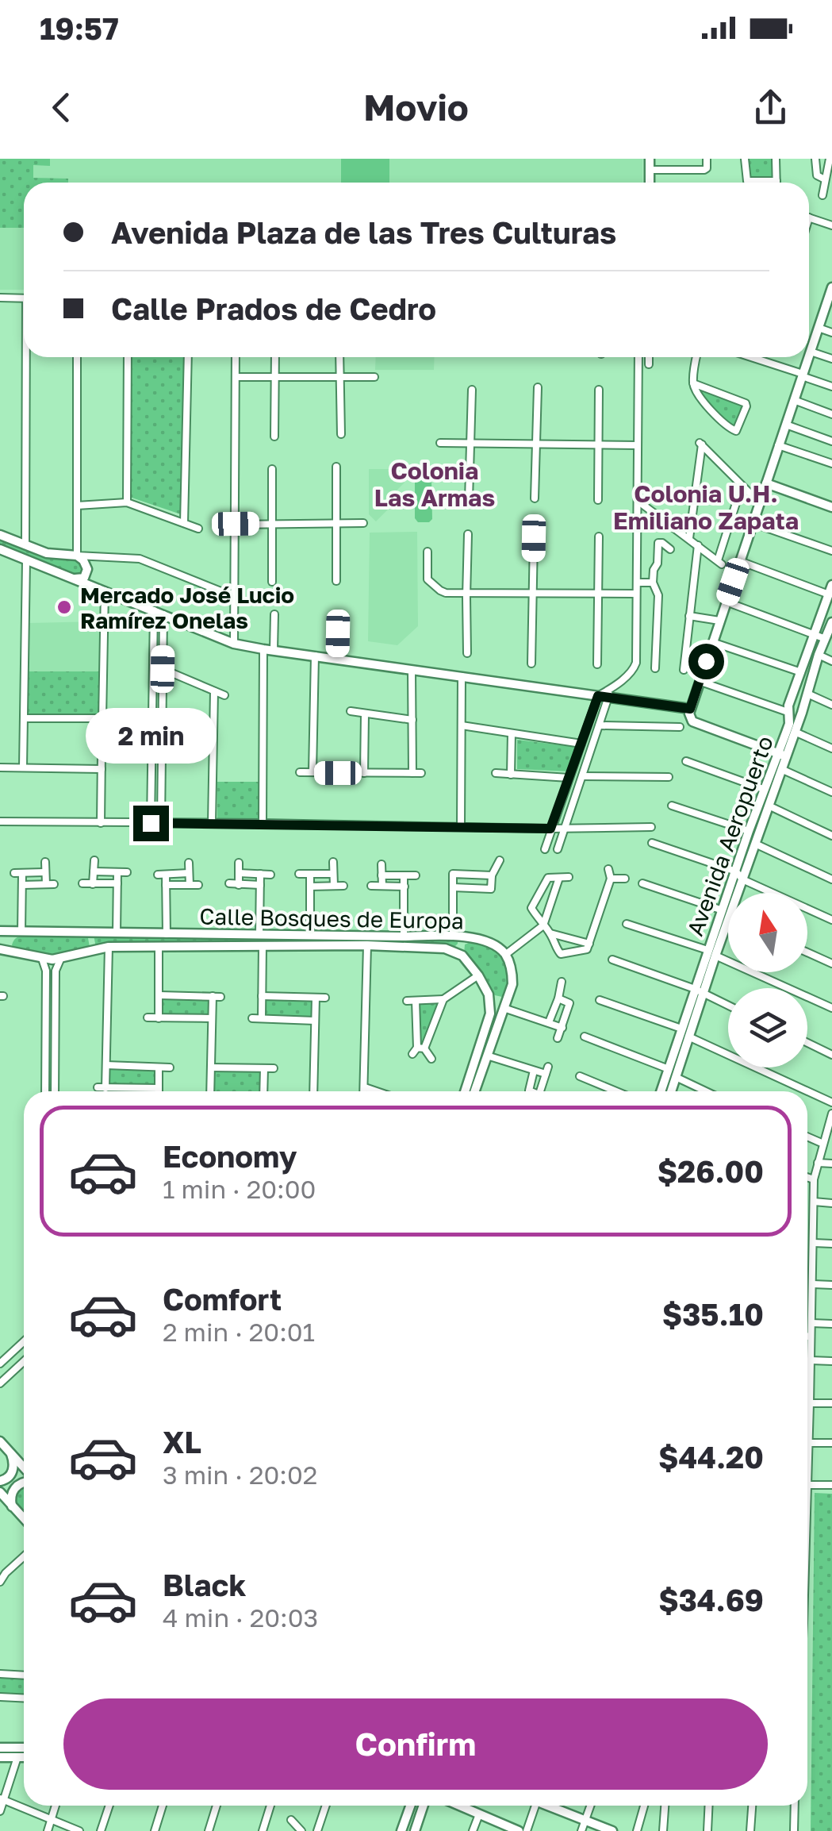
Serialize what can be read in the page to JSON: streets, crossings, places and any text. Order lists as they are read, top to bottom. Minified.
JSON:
{"streets":{"street":["Avenida Aeropuerto","Calle Bosques de Europa"]},"districts":["Colonia Las Armas","Colonia U.H. Emiliano Zapata"],"places":["Mercado José Lucio Ramírez Onelas"],"north":"top","page":{"status":"19:57","header":"Movio","banner":["Avenida Plaza de las Tres Culturas","Calle Prados de Cedro"],"bubble":"2 min","list":[{"name":"Economy","note":"1 min · 20:00","value":"$26.00"},{"name":"Comfort","note":"2 min · 20:01","value":"$35.10"},{"name":"XL","note":"3 min · 20:02","value":"$44.20"},{"name":"Black","note":"4 min · 20:03","value":"$34.69"}],"buttons":"Confirm"}}
